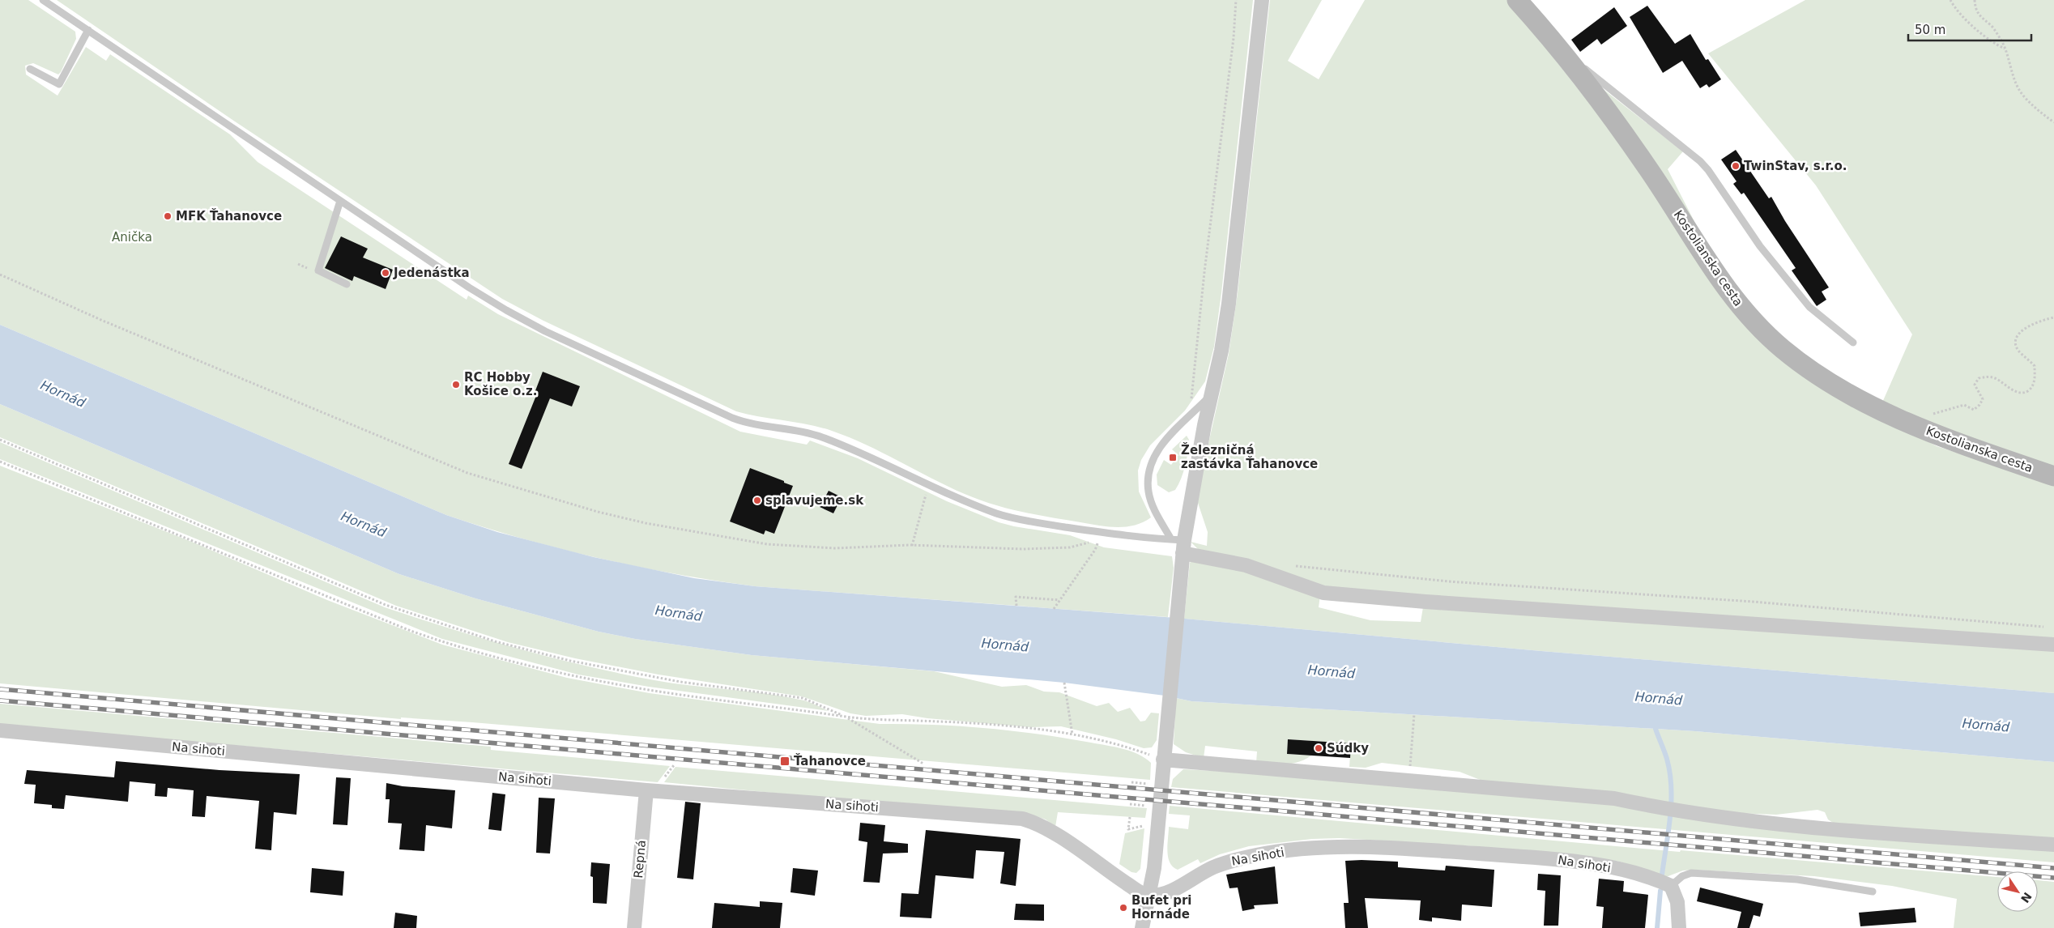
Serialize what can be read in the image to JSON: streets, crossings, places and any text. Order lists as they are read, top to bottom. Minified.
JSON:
{"streets":{"street":["Kostolianska cesta","Na sihoti","Repná"]},"crossings":[["Na sihoti","Repná"]],"water":["Hornád"],"parks":["Anička"],"places":{"other":["TwinStav, s.r.o.","MFK Ťahanovce","Jedenástka","RC Hobby Košice o.z.","splavujeme.sk","Súdky","Bufet pri Hornáde"],"transit":["Železničná zastávka Ťahanovce","Ťahanovce"]},"scale_bar":"50 m","north":"bottom right"}
